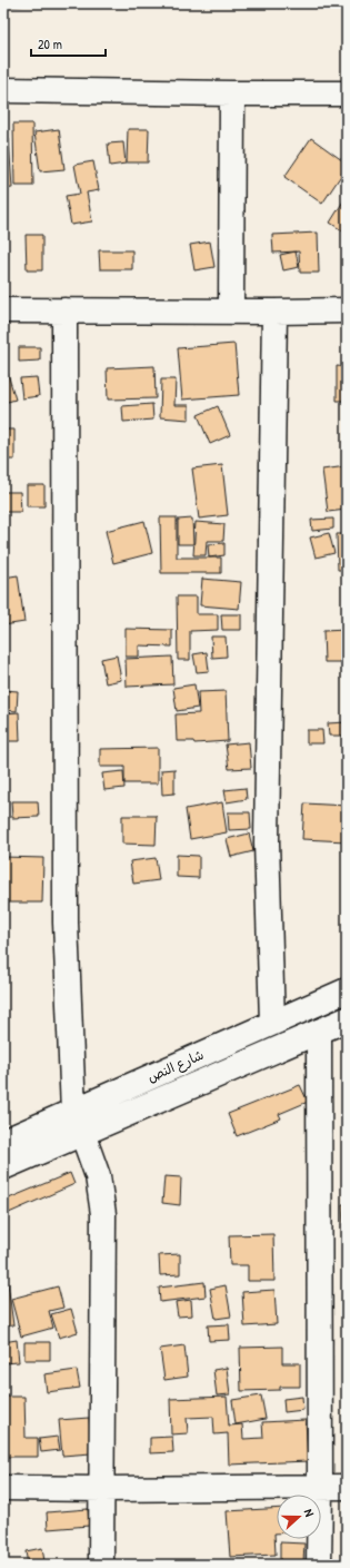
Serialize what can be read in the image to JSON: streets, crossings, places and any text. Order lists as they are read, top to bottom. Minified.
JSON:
{"streets":{"street":["شارع النص"]},"scale_bar":"20 m","north":"right"}
